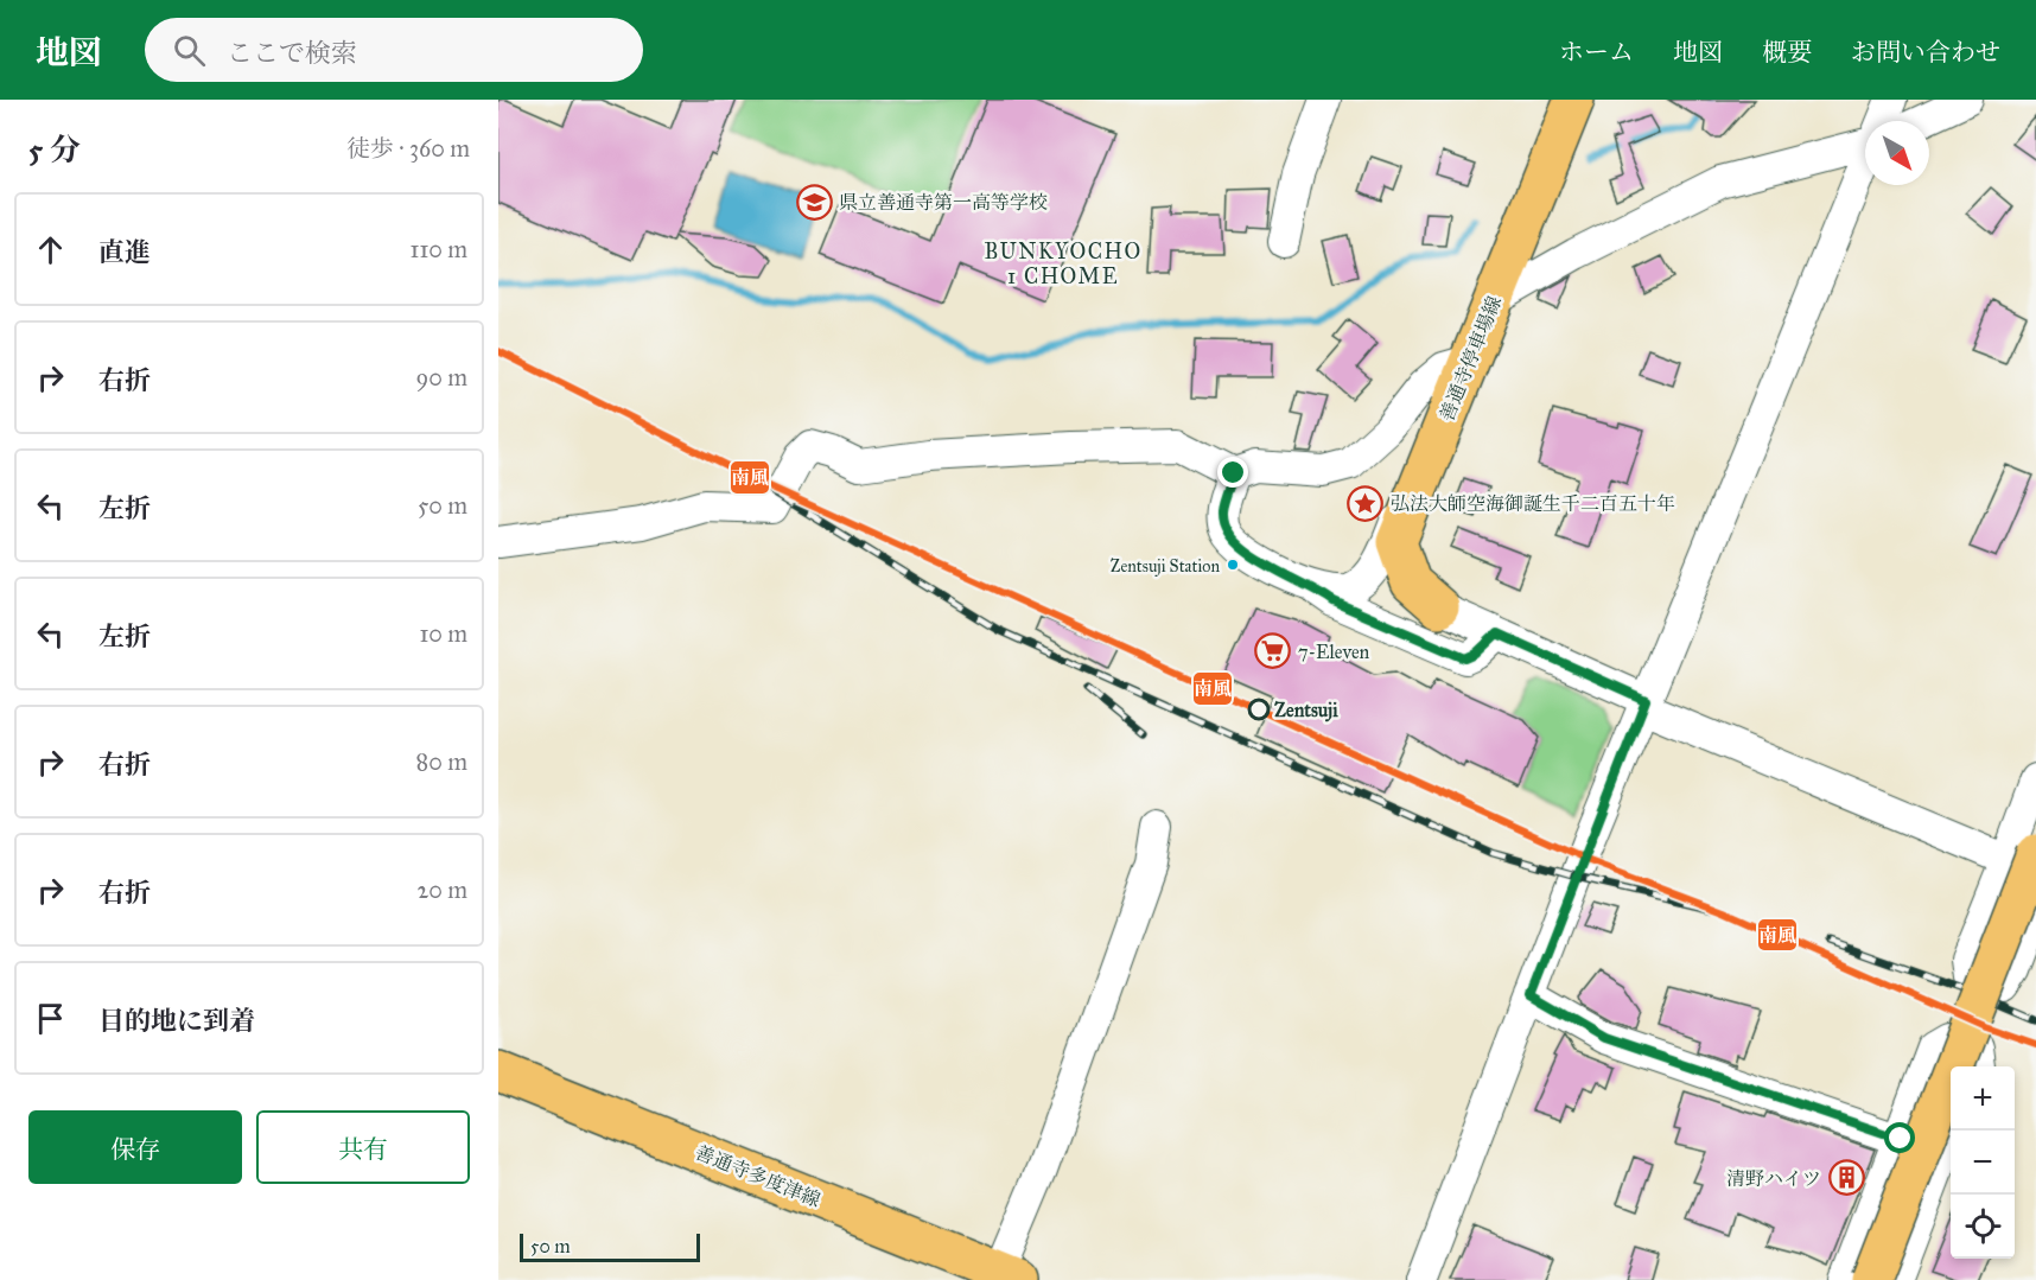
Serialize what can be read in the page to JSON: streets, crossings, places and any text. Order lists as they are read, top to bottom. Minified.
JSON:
{"streets":{"main road":["善通寺停車場線","善通寺多度津線"]},"districts":["BUNKYOCHO 1 CHOME"],"places":{"school or university":["県立善通寺第一高等学校"],"place":["弘法大師空海御誕生千二百五十年"],"other":["Zentsuji Station","Zentsuji"],"supermarket":["7-Eleven"],"building":["清野ハイツ"]},"lines":["transit line 南風"],"scale_bar":"50 m","north":"bottom right","page":{"header":"地図","search":"ここで検索","nav":["ホーム","地図","概要","お問い合わせ"],"heading":["5 分","徒歩 · 360 m"],"list":[["直進","110 m"],["右折","90 m"],["左折","50 m"],["左折","10 m"],["右折","80 m"],["右折","20 m"],"目的地に到着"],"map_buttons":["+","−"],"buttons":["保存","共有"],"scale":"50 m"}}
